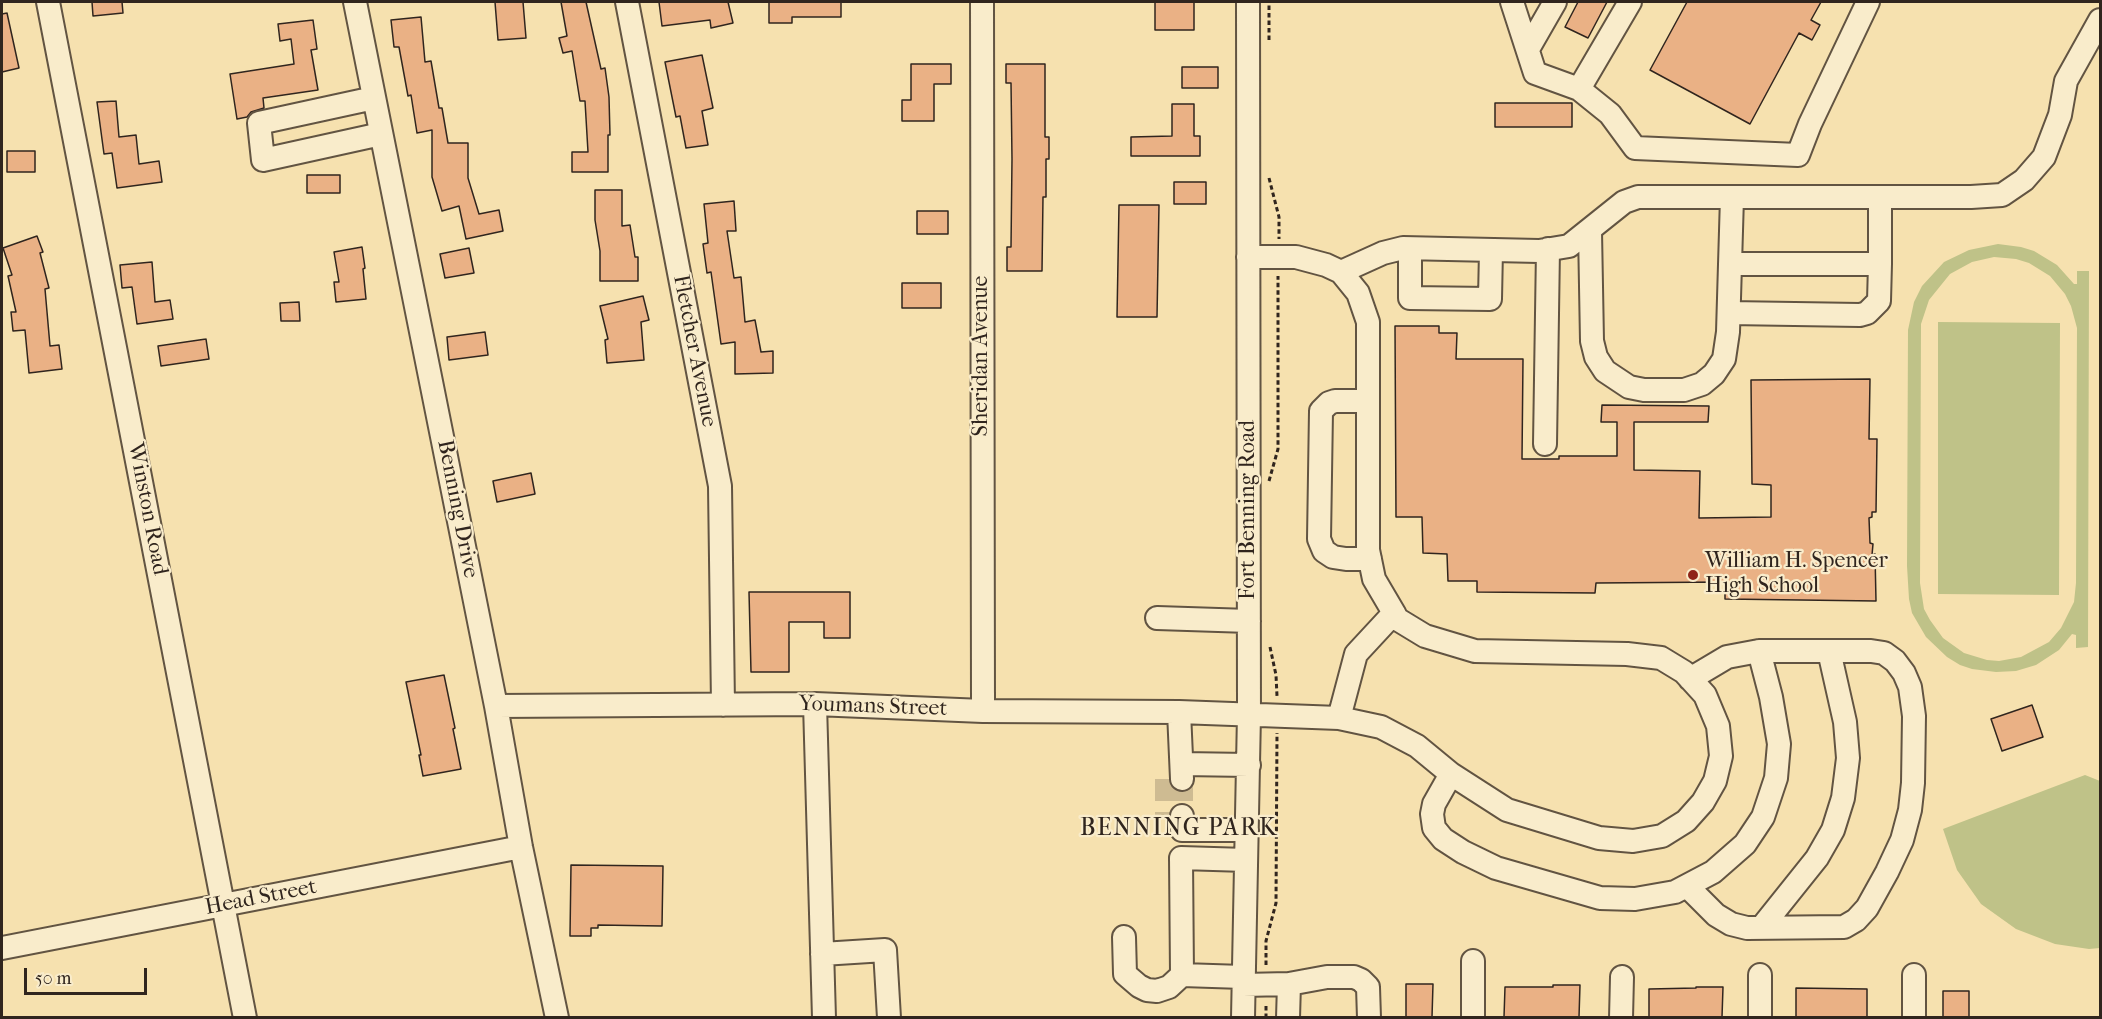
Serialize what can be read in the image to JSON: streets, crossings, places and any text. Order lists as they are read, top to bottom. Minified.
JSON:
{"streets":{"street":["Fletcher Avenue","Sheridan Avenue","Winston Road","Benning Drive","Fort Benning Road","Youmans Street","Head Street"]},"crossings":[["Fletcher Avenue","Youmans Street"],["Sheridan Avenue","Youmans Street"],["Winston Road","Head Street"],["Benning Drive","Youmans Street"],["Benning Drive","Head Street"],["Fort Benning Road","Youmans Street"]],"districts":["BENNING PARK"],"places":["William H. Spencer High School"],"scale_bar":"50 m"}
